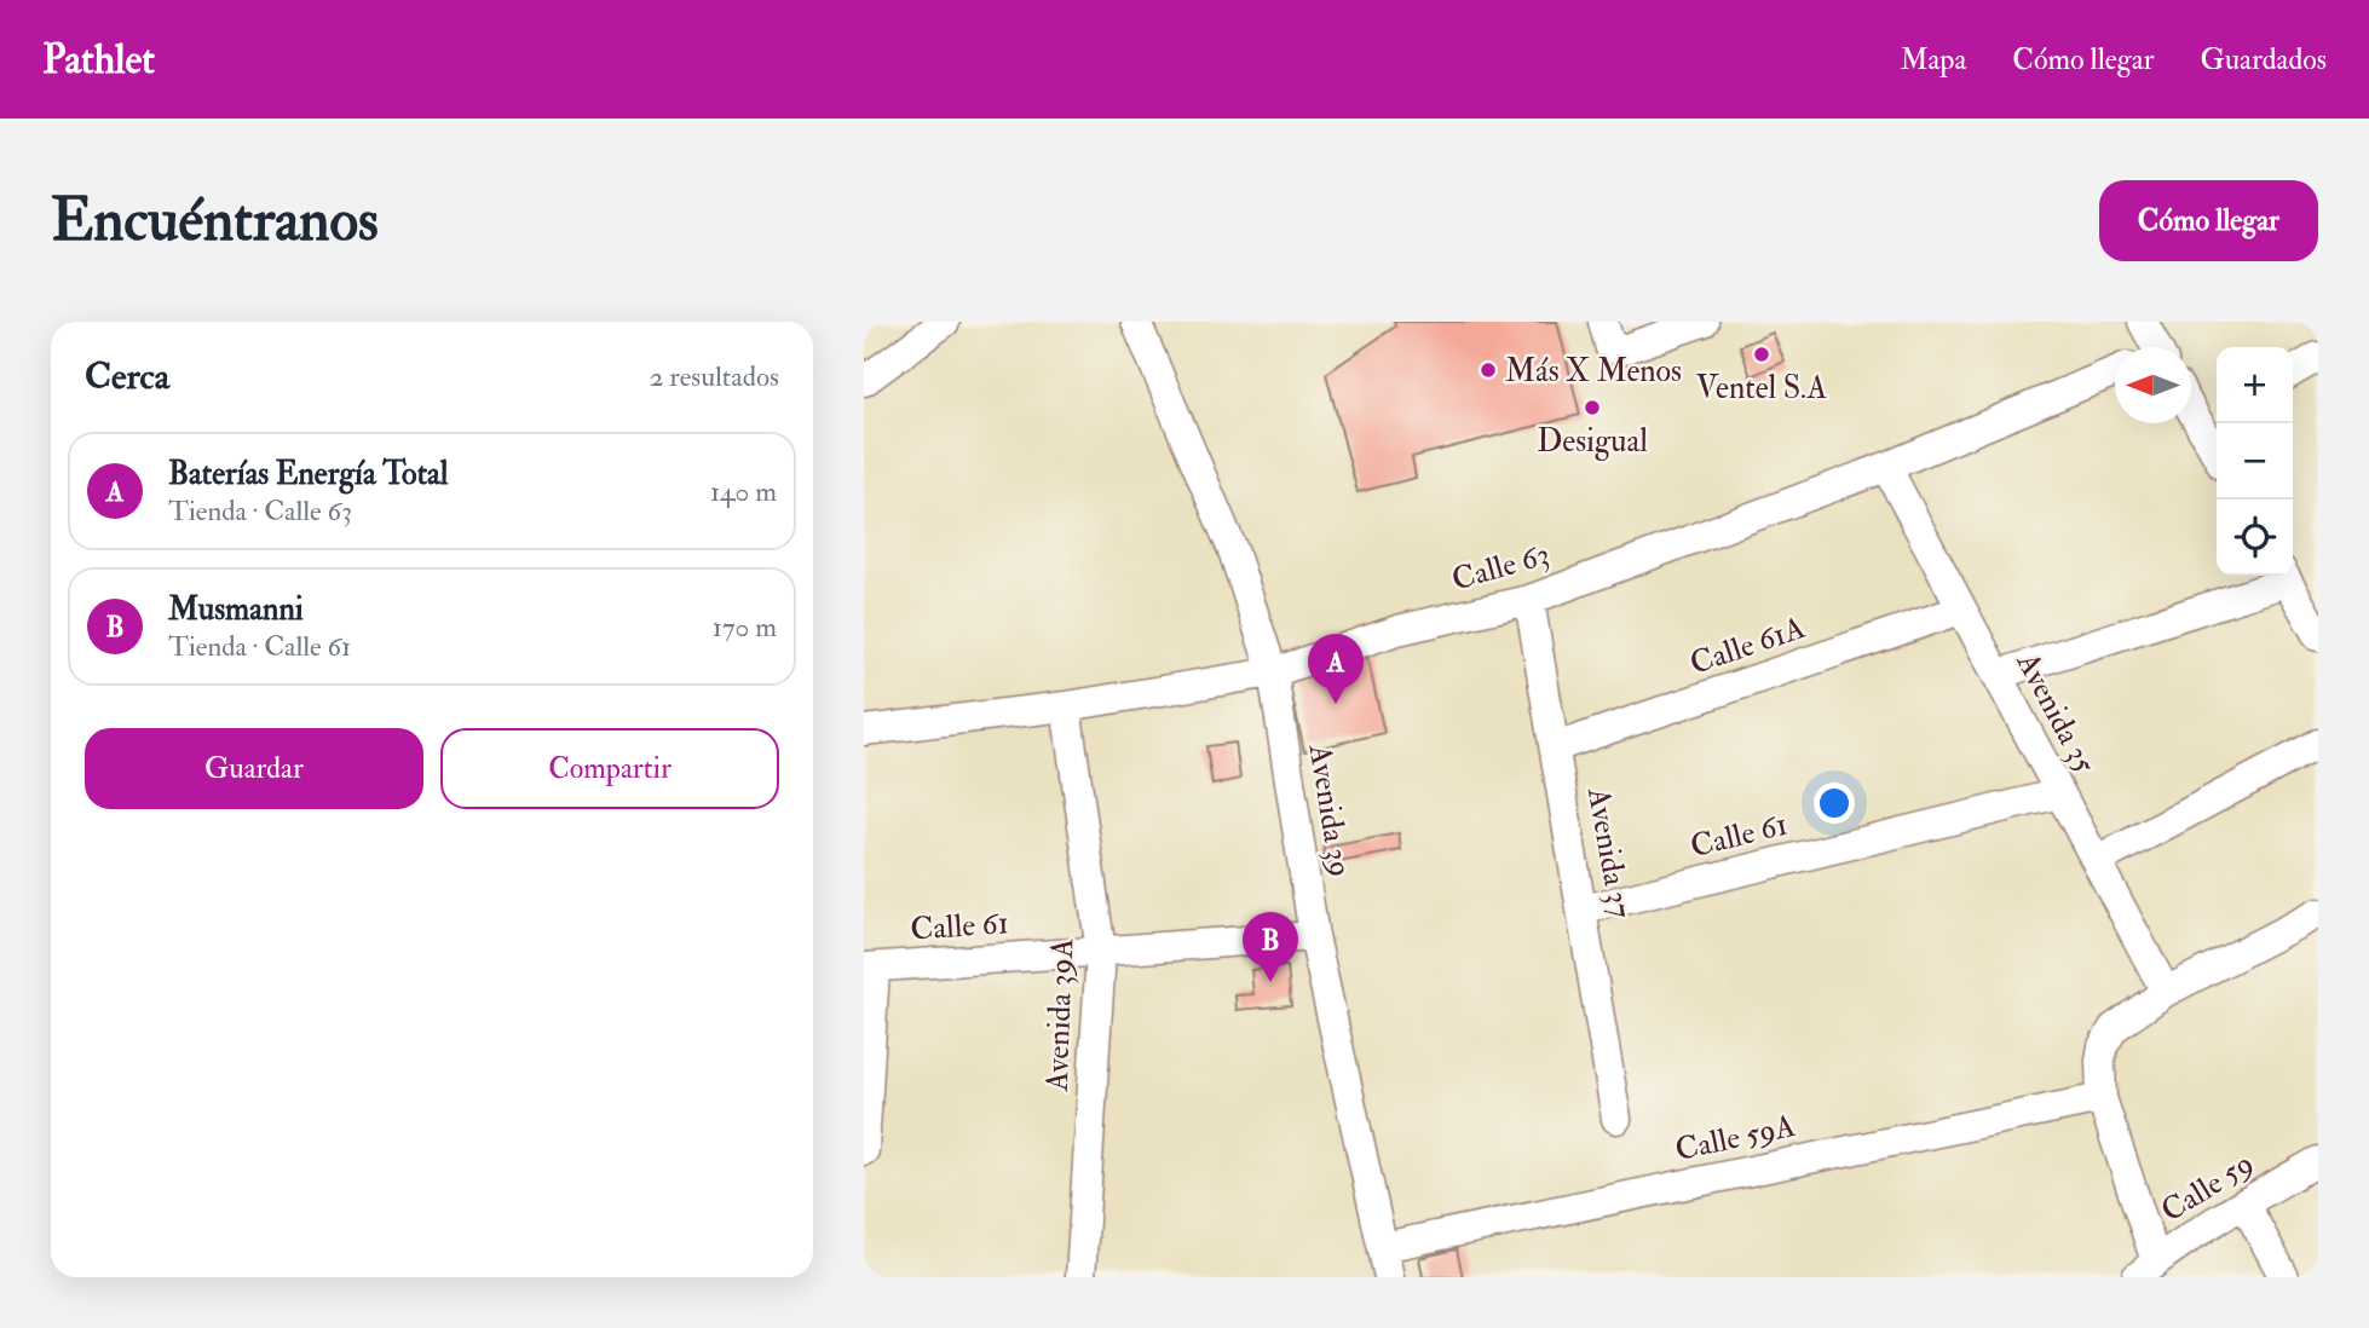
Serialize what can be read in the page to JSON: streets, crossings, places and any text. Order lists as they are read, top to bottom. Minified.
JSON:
{"streets":{"street":["Calle 63","Calle 61A","Avenida 35","Avenida 39","Calle 61","Avenida 37","Avenida 39A","Calle 59A","Calle 59"]},"crossings":[["Calle 63","Avenida 35"],["Calle 63","Avenida 39"],["Calle 63","Avenida 37"],["Calle 63","Avenida 39A"],["Calle 61A","Avenida 35"],["Calle 61A","Avenida 37"],["Avenida 35","Calle 61"],["Avenida 39","Calle 61"],["Avenida 39","Calle 59A"],["Calle 61","Avenida 37"],["Calle 61","Avenida 39A"]],"places":["Ventel S.A","Más X Menos","Desigual"],"north":"left","page":{"header":"Pathlet","nav":["Mapa","Cómo llegar","Guardados"],"buttons":["Cómo llegar",["Guardar","Compartir"]],"title":"Encuéntranos","heading":["Cerca","2 resultados"],"map_buttons":["+","−"],"list":[{"mark":"A","name":"Baterías Energía Total","note":"Tienda · Calle 63","value":"140 m"},{"mark":"B","name":"Musmanni","note":"Tienda · Calle 61","value":"170 m"}],"pins":["A","B"]}}
